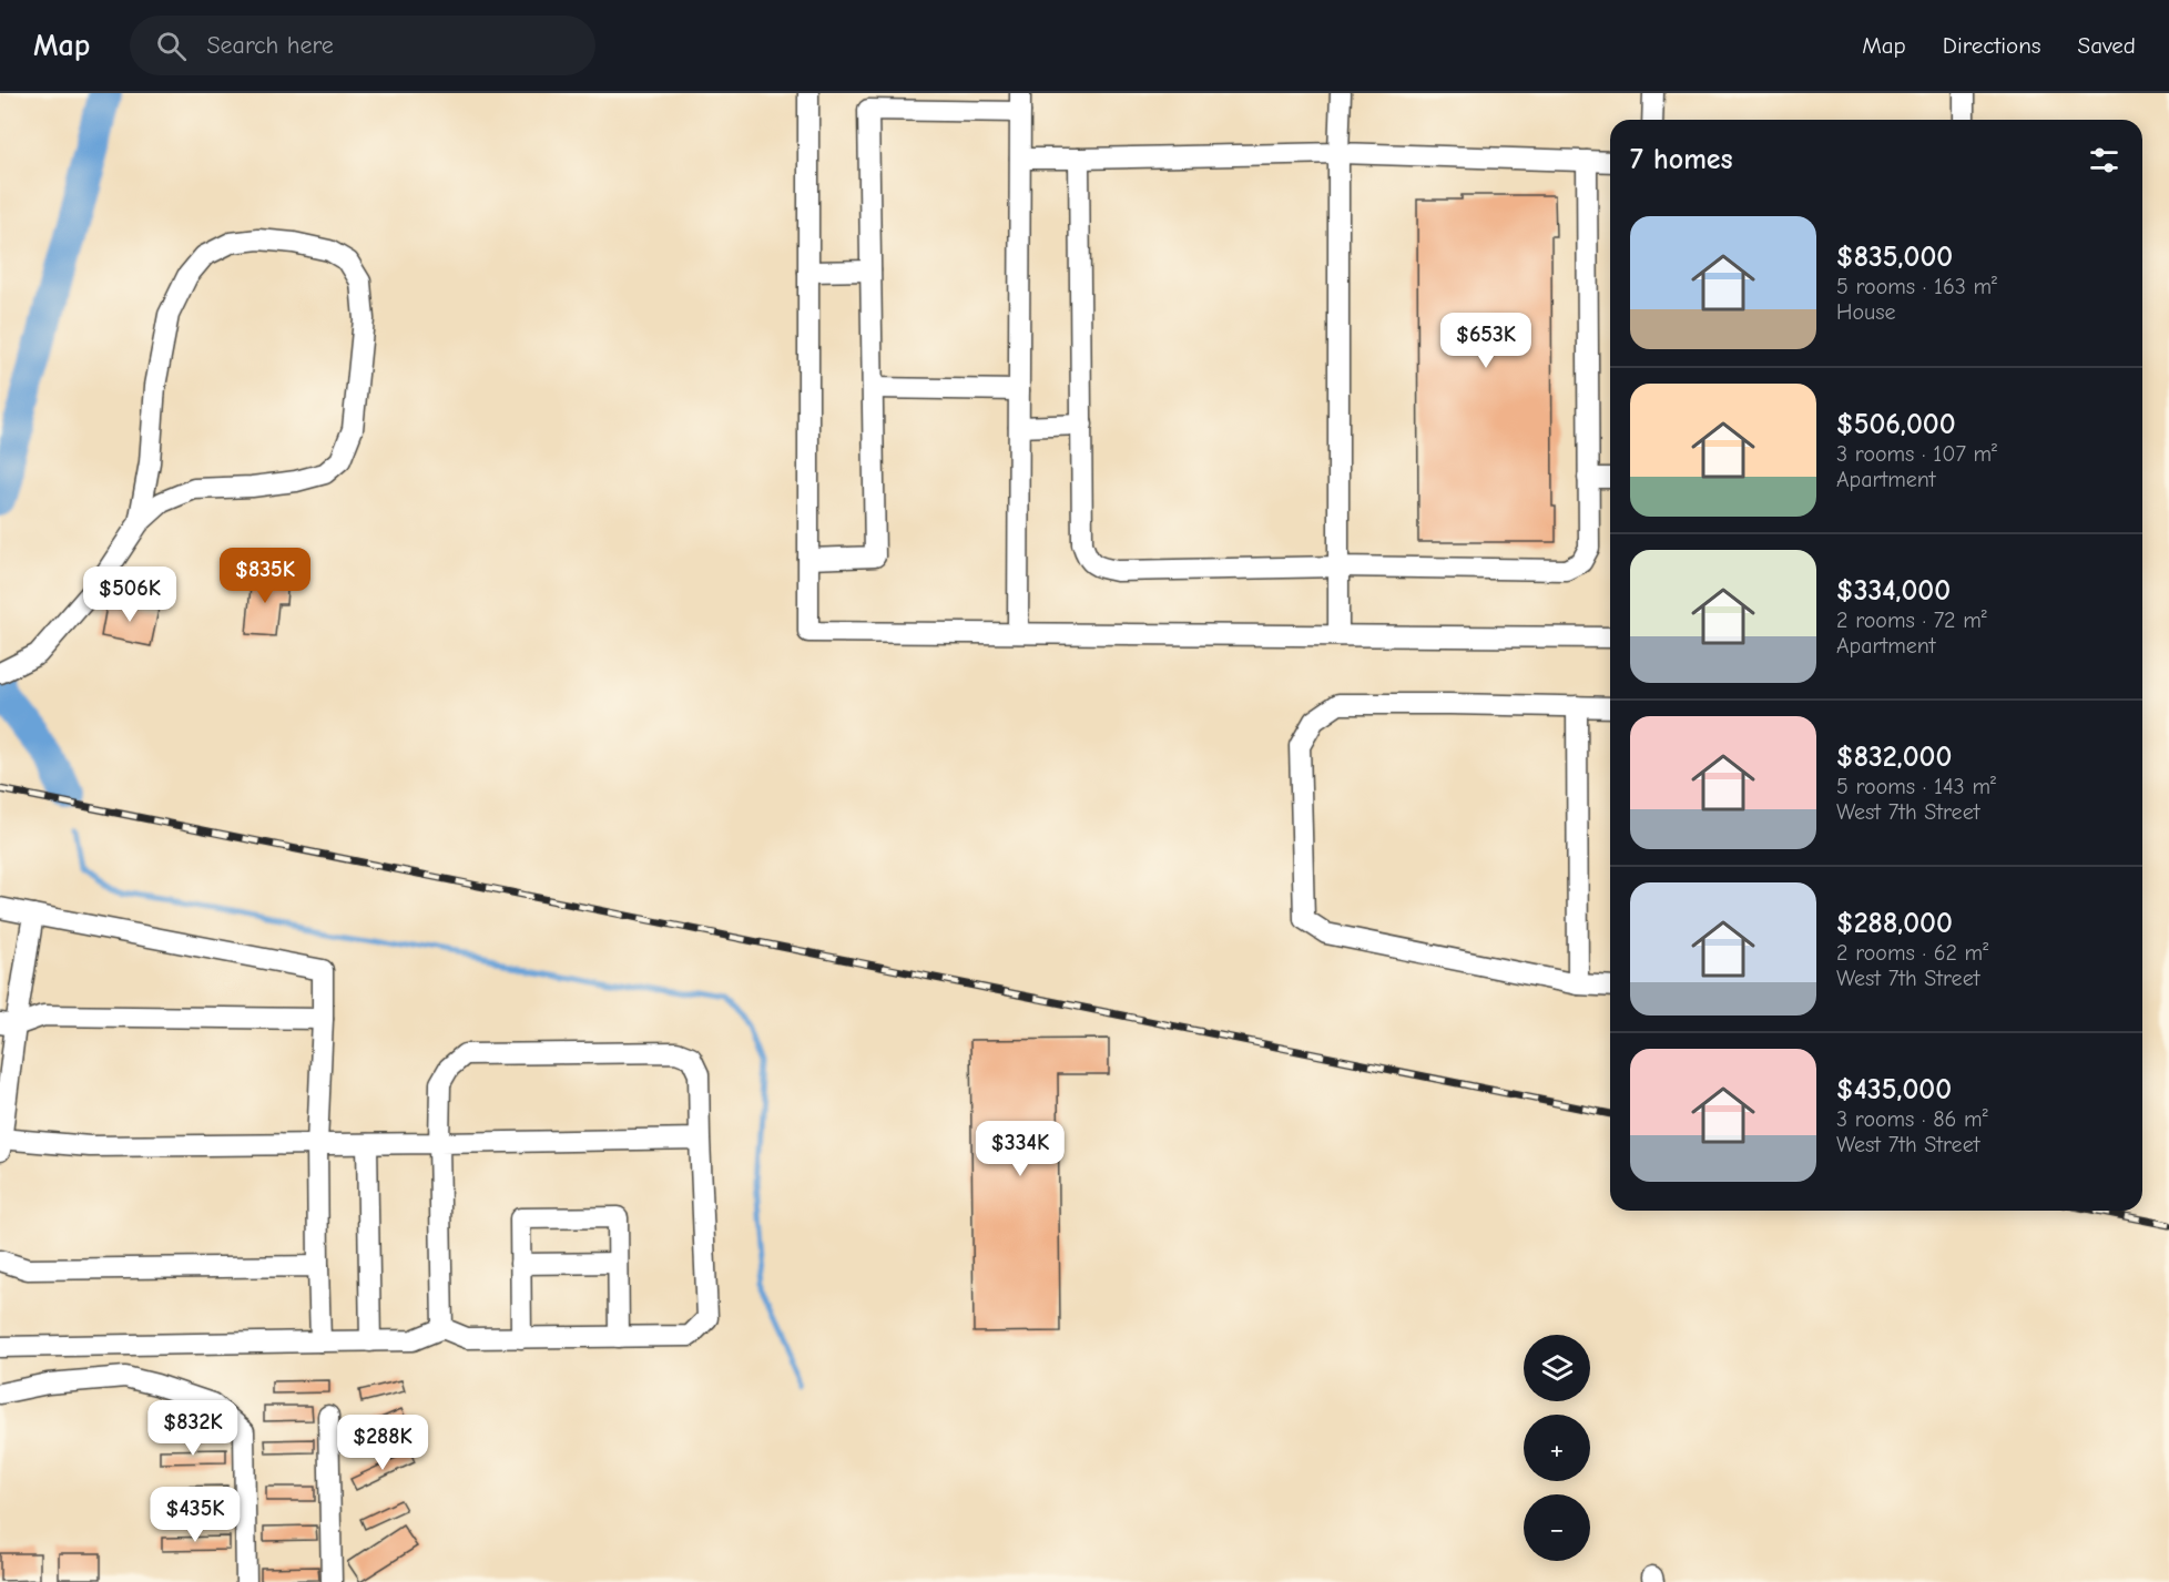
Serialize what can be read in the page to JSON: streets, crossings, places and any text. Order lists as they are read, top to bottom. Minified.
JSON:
{"page":{"header":"Map","search":"Search here","nav":["Map","Directions","Saved"],"heading":"7 homes","list":[{"name":"$835,000","note":"5 rooms · 163 m² · House"},{"name":"$506,000","note":"3 rooms · 107 m² · Apartment"},{"name":"$334,000","note":"2 rooms · 72 m² · Apartment"},{"name":"$832,000","note":"5 rooms · 143 m² · West 7th Street"},{"name":"$288,000","note":"2 rooms · 62 m² · West 7th Street"},{"name":"$435,000","note":"3 rooms · 86 m² · West 7th Street"}],"price":["$653K","$835K","$506K","$334K","$832K","$288K","$435K"],"map_buttons":["+","−"]}}
